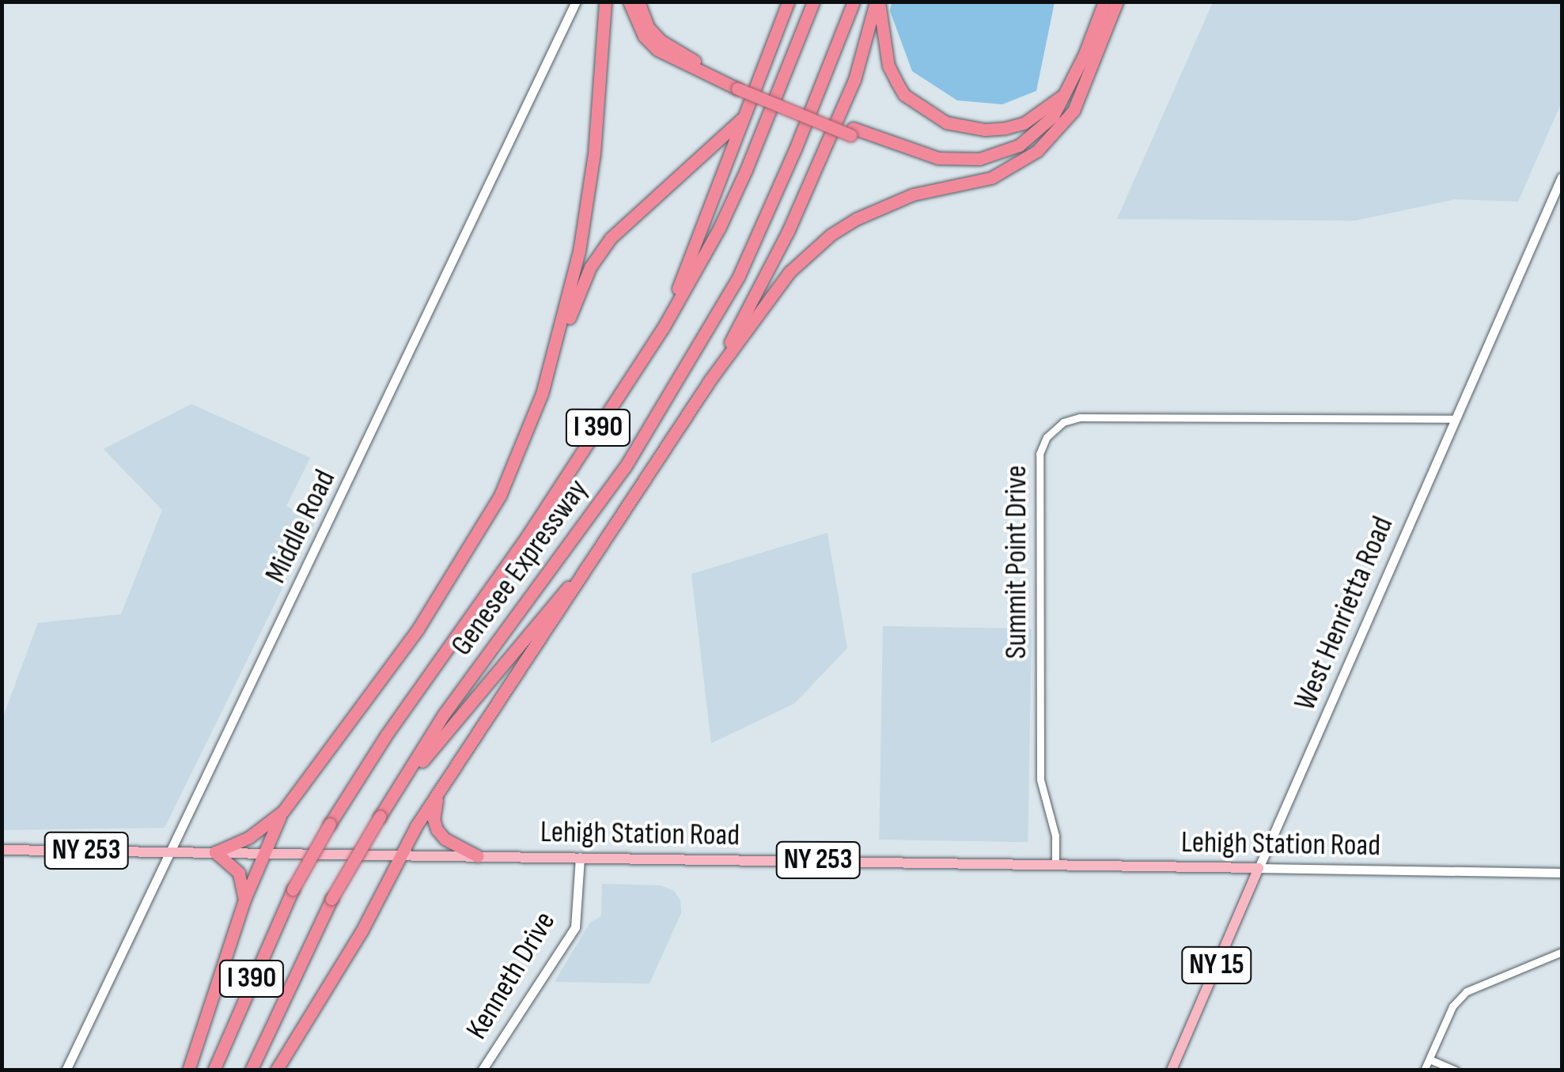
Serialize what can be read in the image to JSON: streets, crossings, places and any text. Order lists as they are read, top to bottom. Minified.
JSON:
{"streets":{"highway":["I 390","Genesee Expressway"],"main road":["West Henrietta Road","Lehigh Station Road","NY 253","NY 15"],"street":["Middle Road","Summit Point Drive","Kenneth Drive"]},"crossings":[["Middle Road","Lehigh Station Road"],["Summit Point Drive","West Henrietta Road"],["Summit Point Drive","Lehigh Station Road"],["West Henrietta Road","Lehigh Station Road"],["Lehigh Station Road","Kenneth Drive"]]}
